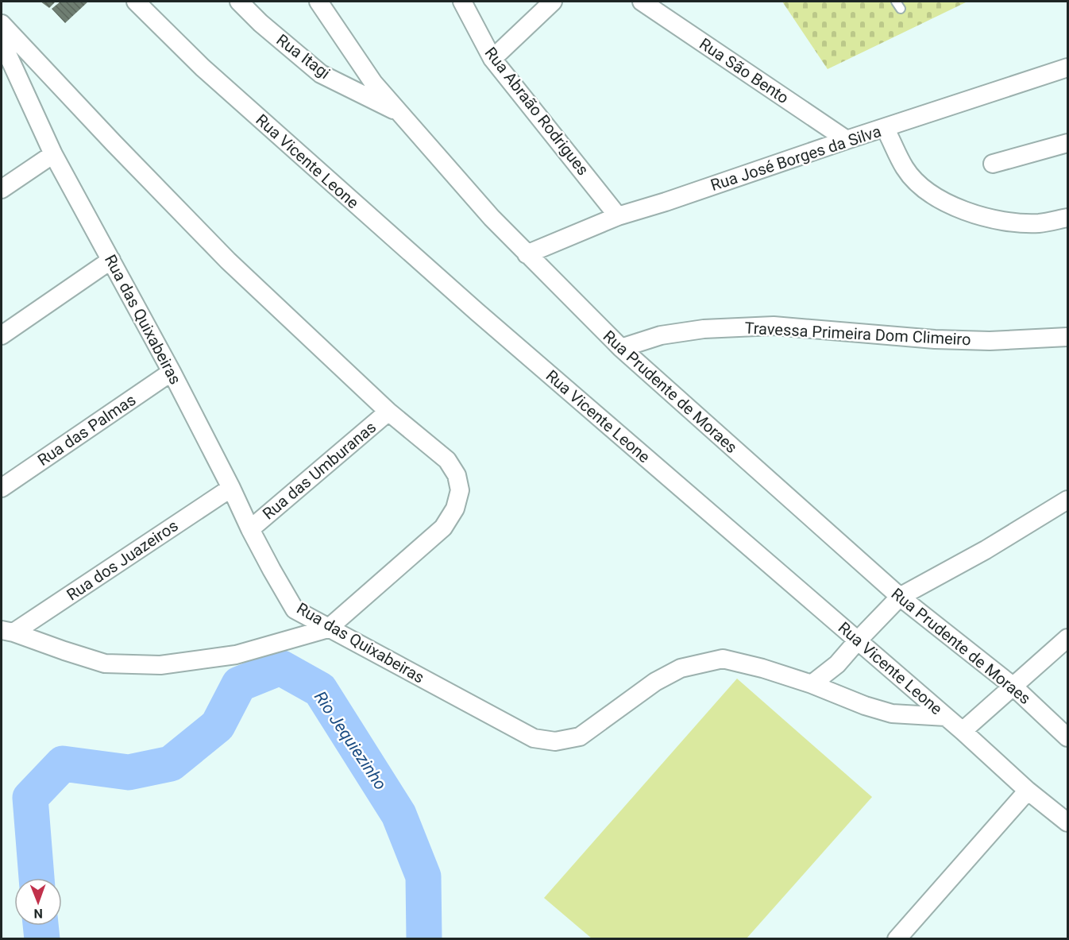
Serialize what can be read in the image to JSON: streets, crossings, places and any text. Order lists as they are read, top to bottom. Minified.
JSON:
{"streets":{"street":["Rua Itagi","Rua São Bento","Rua Abraão Rodrigues","Rua José Borges da Silva","Rua Vicente Leone","Rua das Quixabeiras","Travessa Primeira Dom Climeiro","Rua Prudente de Moraes","Rua das Palmas","Rua das Umburanas","Rua dos Juazeiros"]},"crossings":[["Rua Itagi","Rua Prudente de Moraes"],["Rua São Bento","Rua José Borges da Silva"],["Rua Abraão Rodrigues","Rua José Borges da Silva"],["Rua José Borges da Silva","Rua Prudente de Moraes"],["Rua Vicente Leone","Rua das Quixabeiras"],["Rua das Quixabeiras","Rua das Palmas"],["Rua das Quixabeiras","Rua das Umburanas"],["Rua das Quixabeiras","Rua dos Juazeiros"],["Travessa Primeira Dom Climeiro","Rua Prudente de Moraes"]],"water":["Rio Jequiezinho"],"north":"bottom"}
